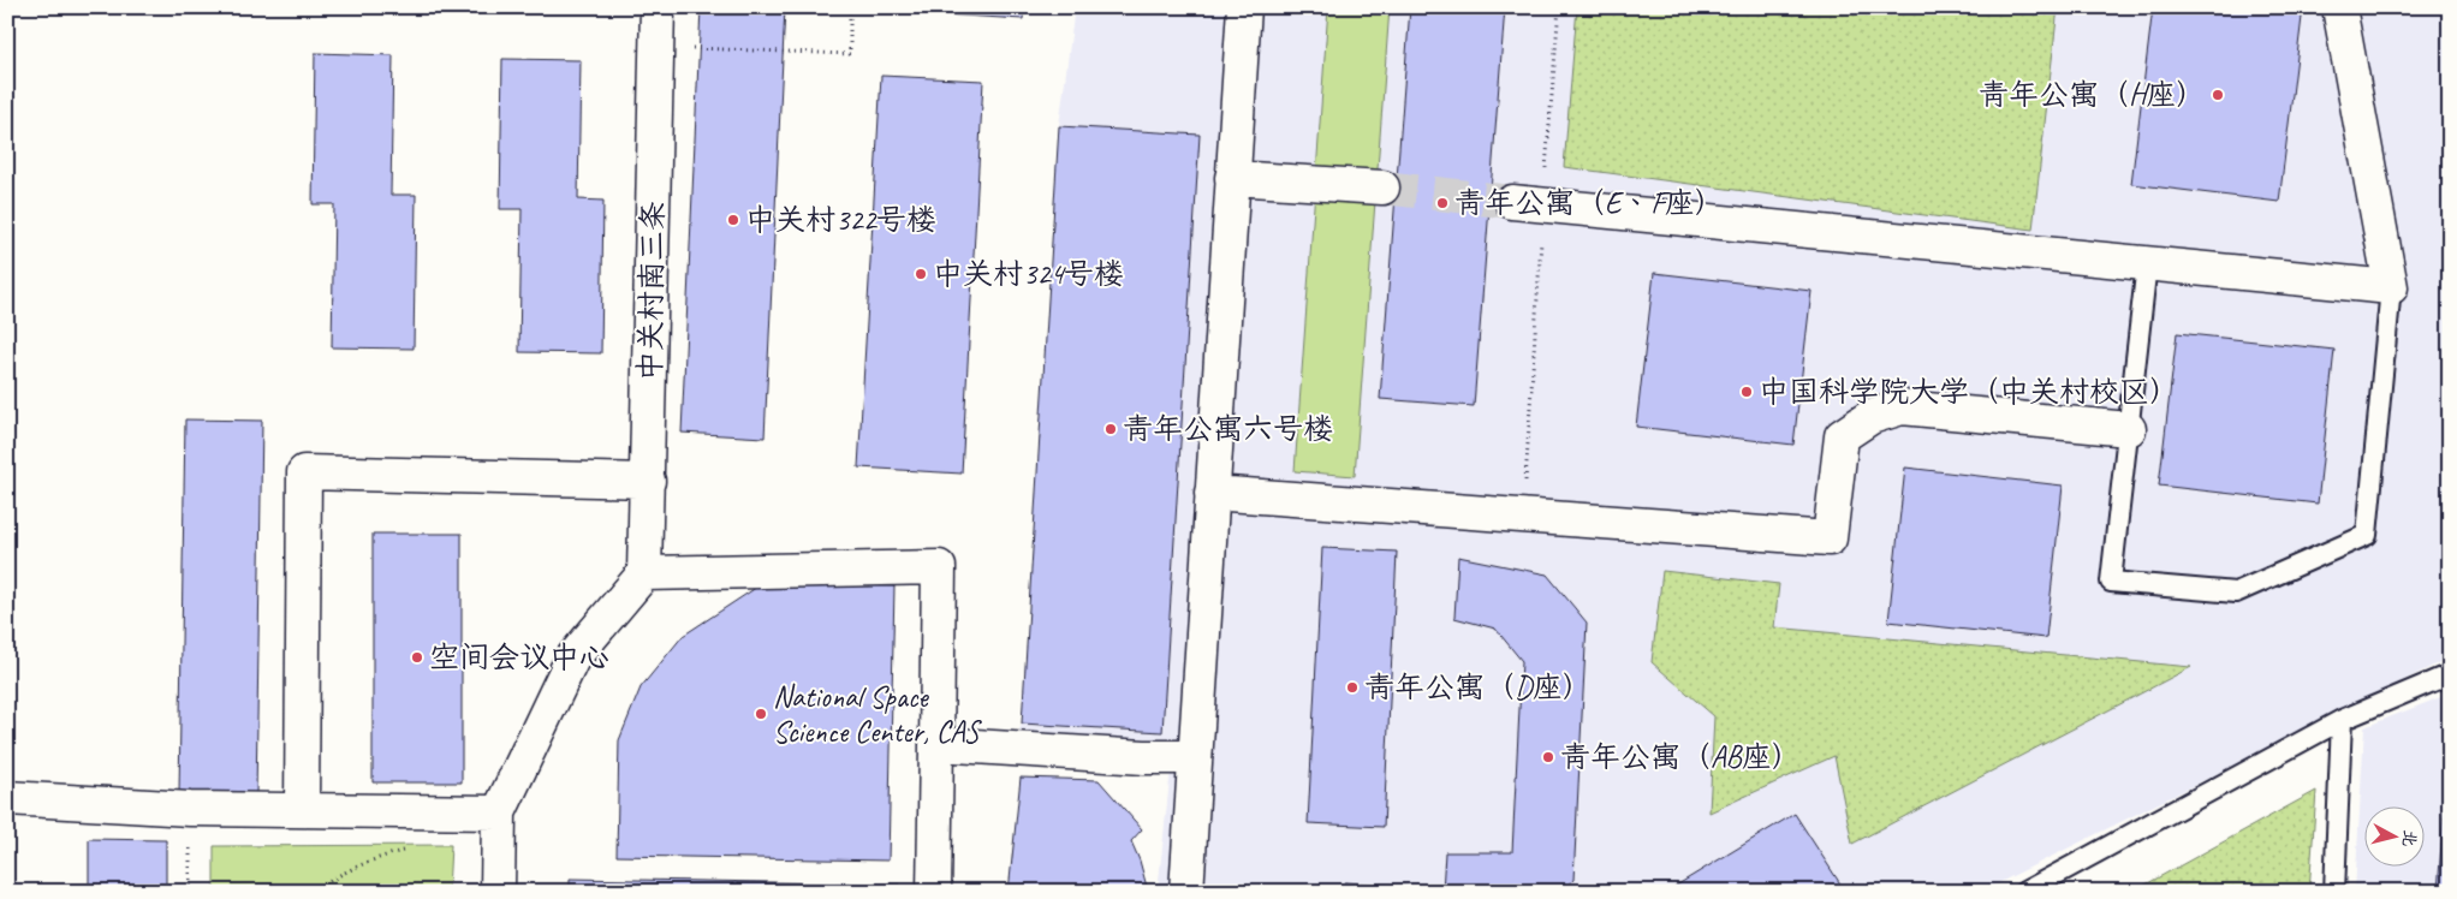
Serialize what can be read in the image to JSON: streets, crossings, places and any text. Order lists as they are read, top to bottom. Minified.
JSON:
{"streets":{"street":["中关村南三条"]},"places":["青年公寓（H座）","青年公寓（E、F座）","中关村322号楼","中关村324号楼","中国科学院大学（中关村校区）","青年公寓六号楼","空间会议中心","青年公寓（D座）","National Space Science Center, CAS","青年公寓（AB座）"],"north":"right"}
